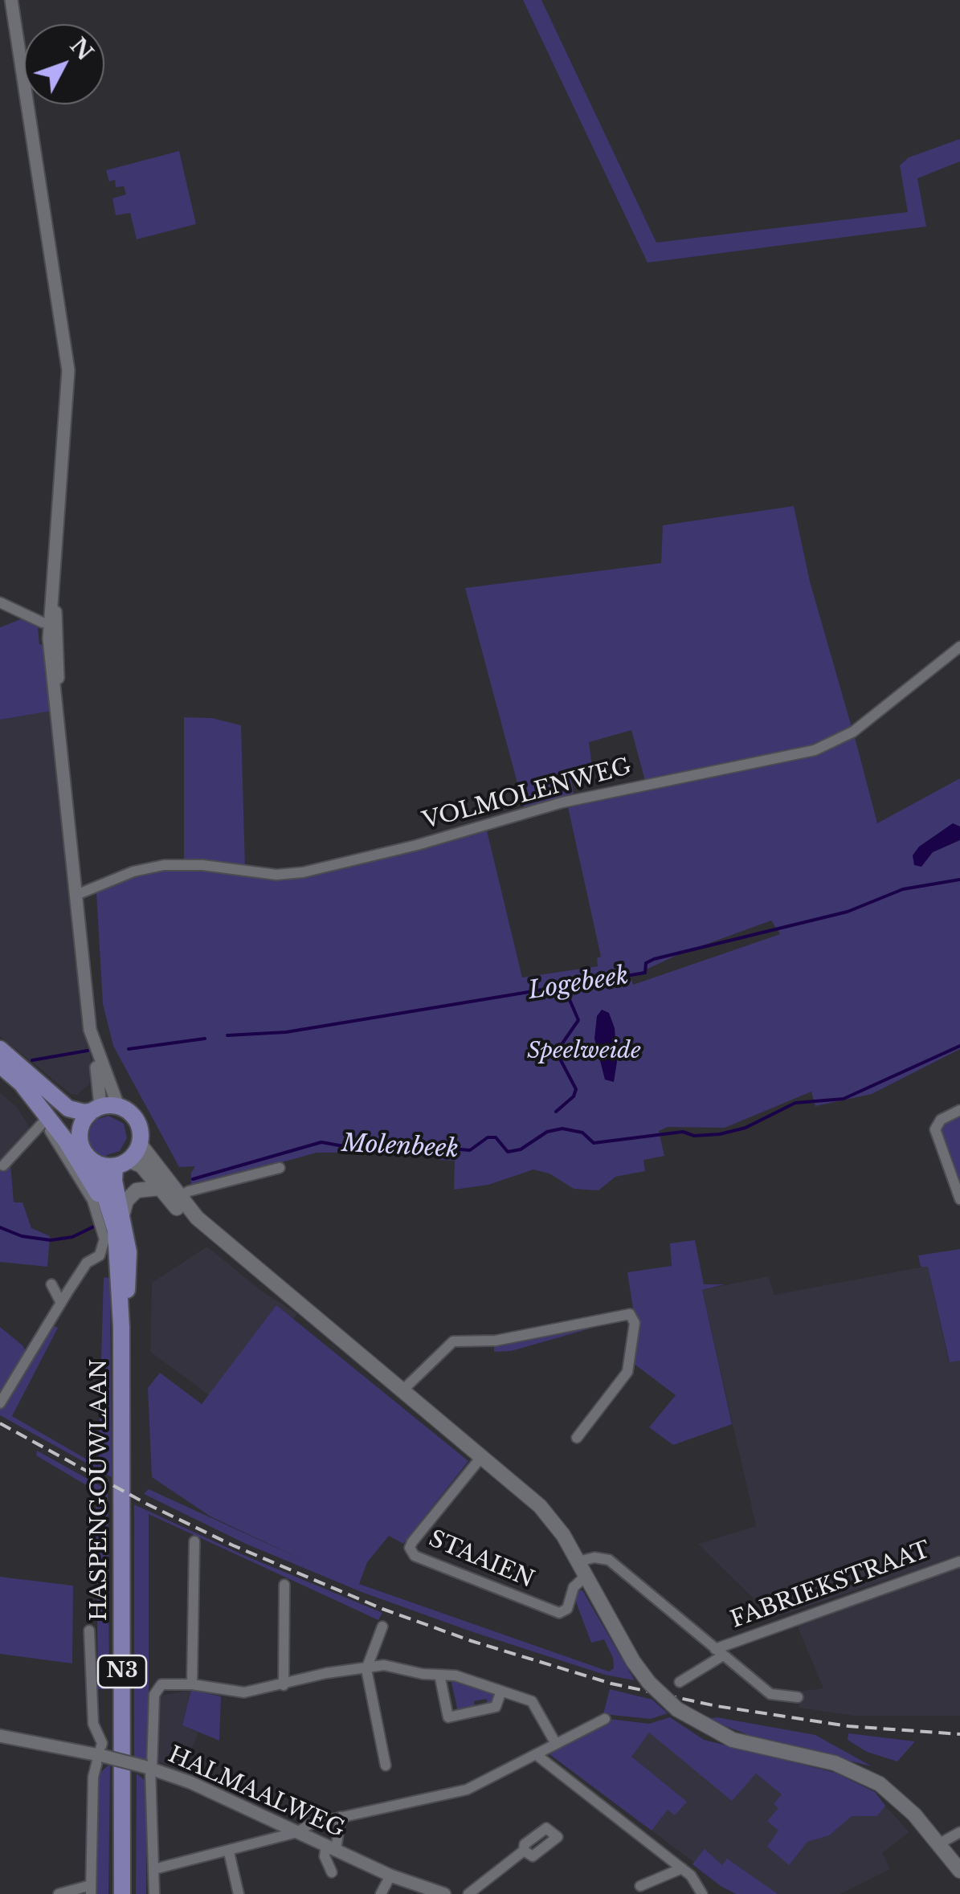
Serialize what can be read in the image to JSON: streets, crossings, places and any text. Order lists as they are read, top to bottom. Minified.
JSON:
{"streets":{"main road":["HASPENGOUWLAAN","N3"],"street":["VOLMOLENWEG","STAAIEN","FABRIEKSTRAAT","HALMAALWEG"]},"crossings":[["HASPENGOUWLAAN","N3"]],"water":["Logebeek","Molenbeek"],"parks":["Speelweide"],"north":"top right"}
